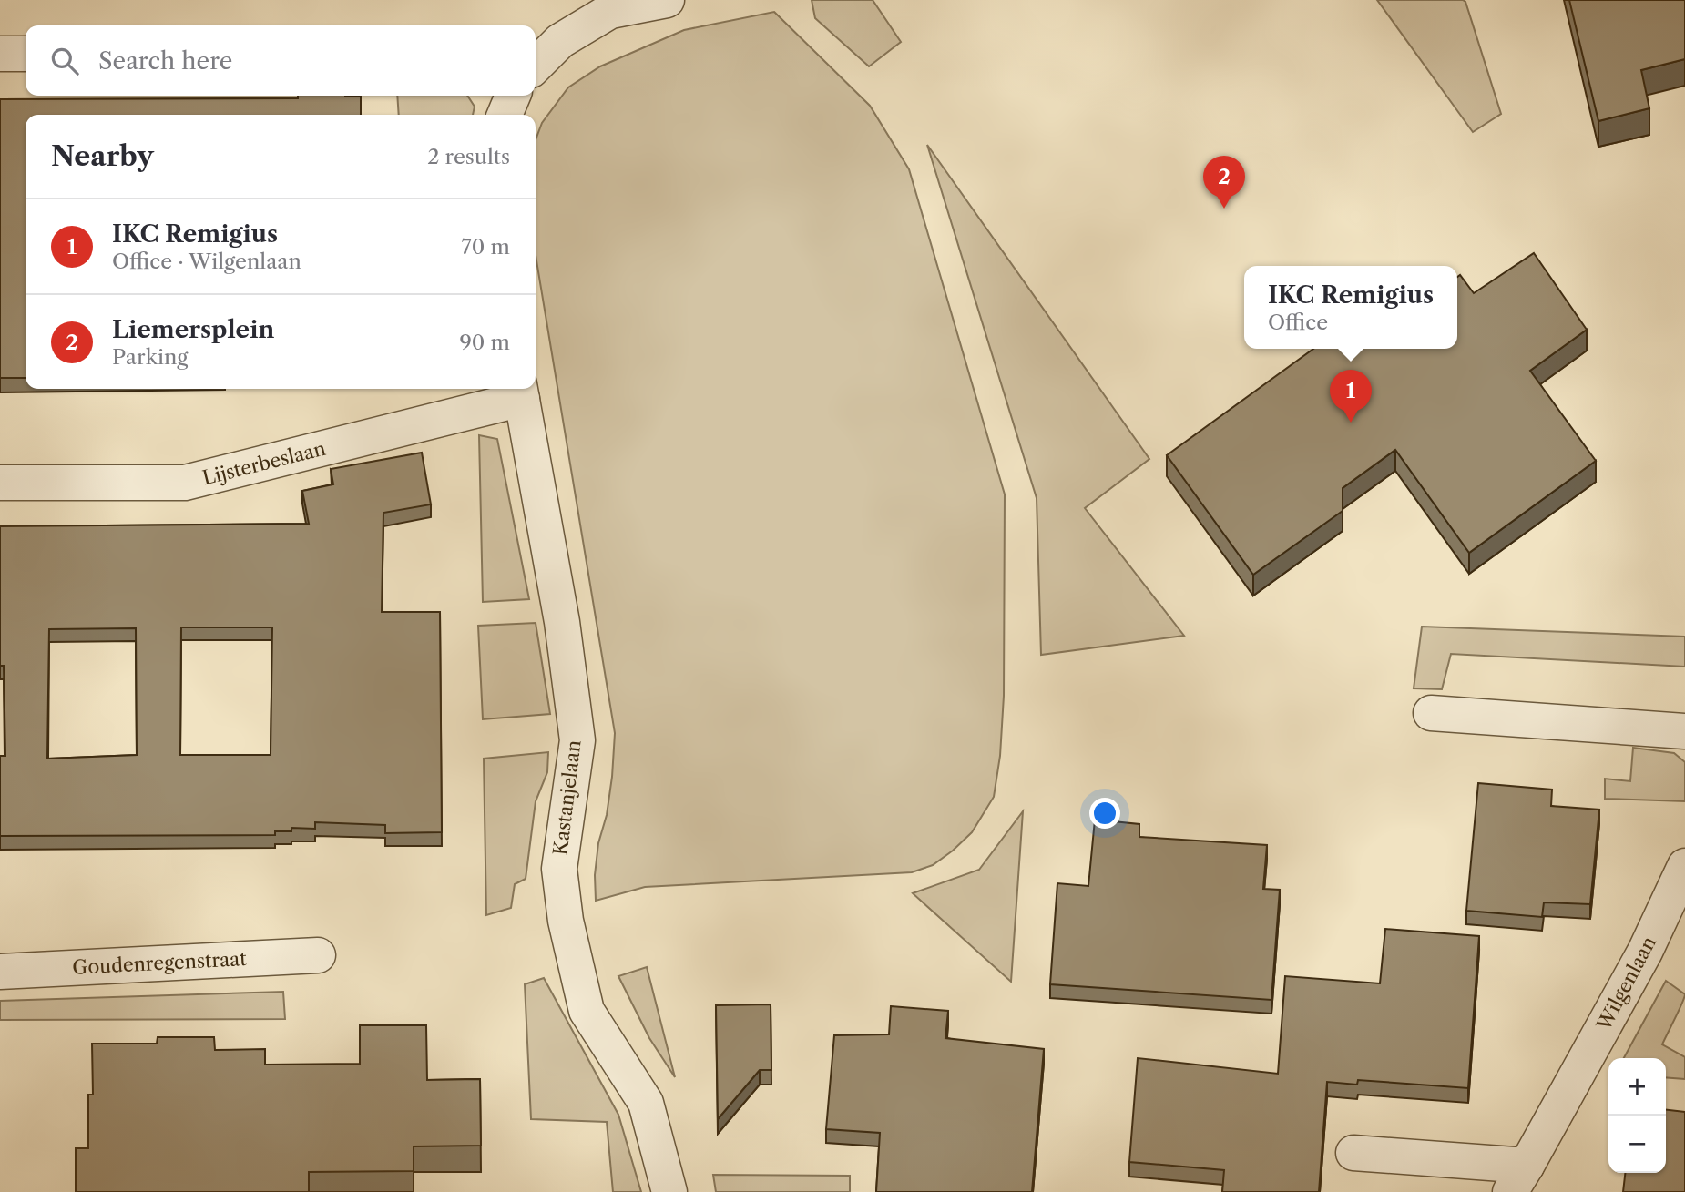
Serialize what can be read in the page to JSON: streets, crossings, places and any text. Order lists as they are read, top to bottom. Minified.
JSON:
{"streets":{"street":["Lijsterbeslaan","Kastanjelaan","Goudenregenstraat","Wilgenlaan"]},"crossings":[["Lijsterbeslaan","Kastanjelaan"]],"page":{"search":"Search here","heading":["Nearby","2 results"],"pins":["2","1"],"list":[{"mark":"1","name":"IKC Remigius","note":"Office · Wilgenlaan","value":"70 m"},{"mark":"2","name":"Liemersplein","note":"Parking","value":"90 m"}],"popup":["IKC Remigius","Office"],"map_buttons":["+","−"]}}
